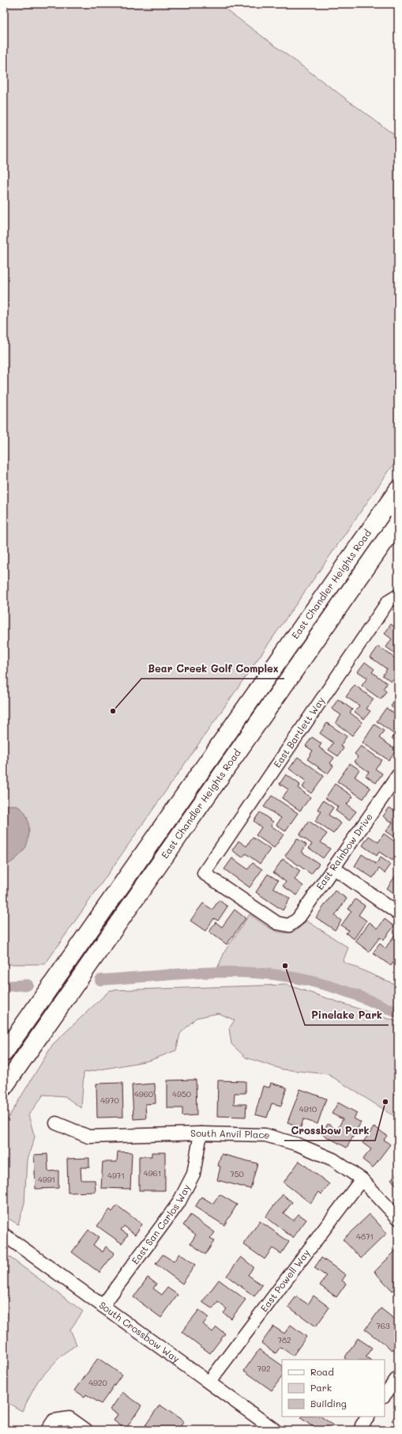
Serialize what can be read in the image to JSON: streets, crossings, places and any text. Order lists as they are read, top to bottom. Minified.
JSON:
{"streets":{"main road":["East Chandler Heights Road"],"street":["East Bartlett Way","East Rainbow Drive","South Anvil Place","East San Carlos Way","East Powell Way","South Crossbow Way"]},"crossings":[["East Bartlett Way","East Rainbow Drive"],["South Anvil Place","East San Carlos Way"],["South Anvil Place","East Powell Way"],["East San Carlos Way","South Crossbow Way"],["East Powell Way","South Crossbow Way"]],"places":["Bear Creek Golf Complex","Pinelake Park","Crossbow Park"],"house_numbers":["4960","4950","4970","4910","4961","750","4971","4991","4871","763","782","792","4920"],"legend":["Road","Park","Building"]}
